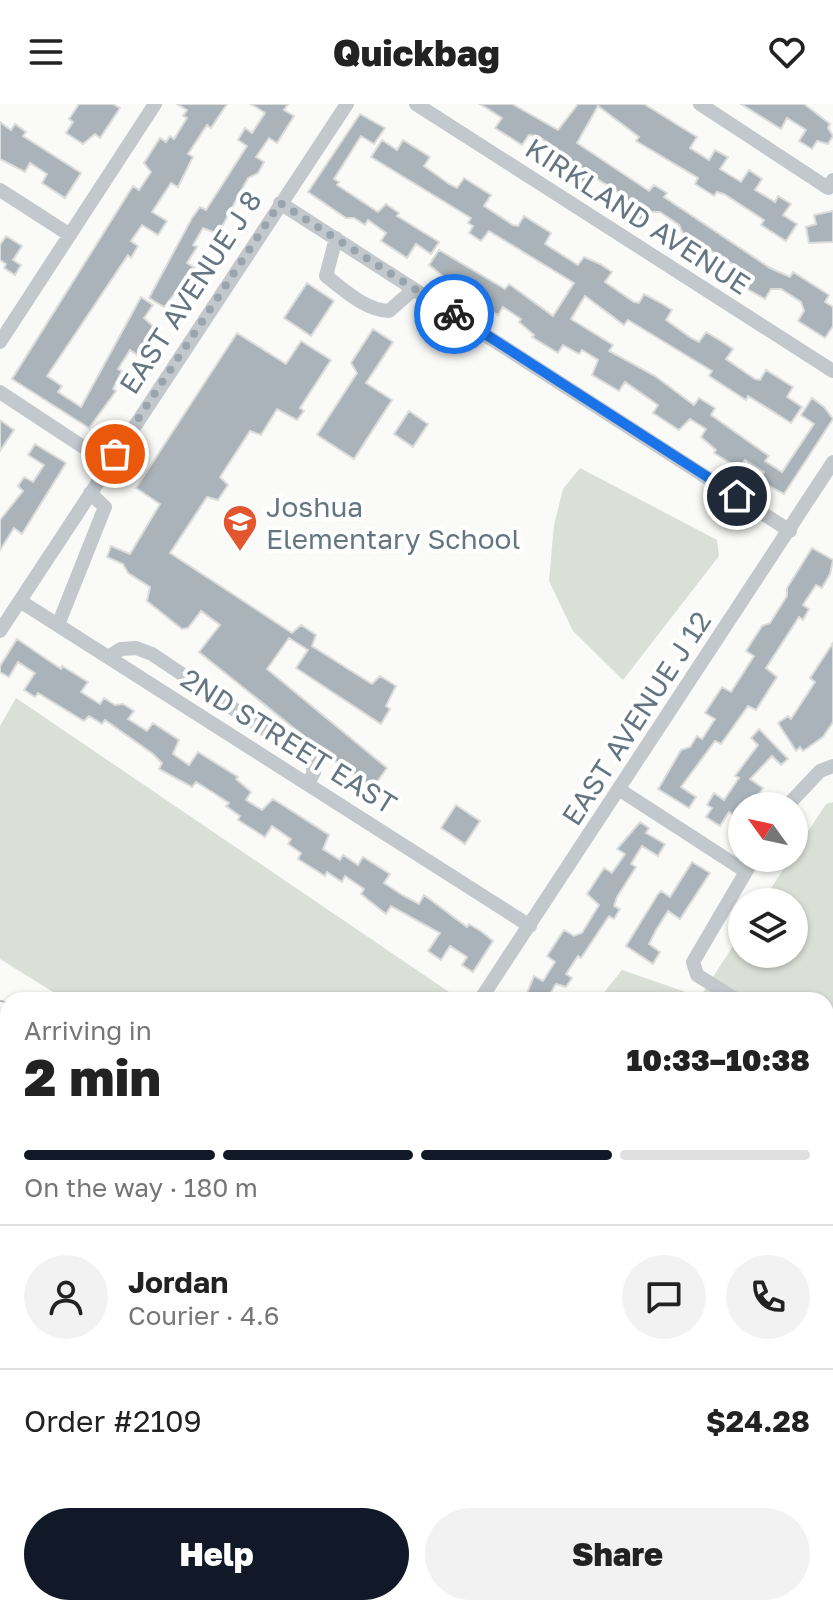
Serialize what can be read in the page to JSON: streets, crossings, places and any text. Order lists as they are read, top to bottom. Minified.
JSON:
{"streets":{"street":["KIRKLAND AVENUE","EAST AVENUE J 8","EAST AVENUE J 12","2ND STREET EAST"]},"crossings":[["EAST AVENUE J 8","2ND STREET EAST"],["EAST AVENUE J 12","2ND STREET EAST"]],"places":{"school or university":["Joshua Elementary School"]},"north":"top left","page":{"header":"Quickbag","heading":["2 min","Arriving in","10:33–10:38"],"panel":["Jordan","Courier · 4.6","Order #2109","$24.28"],"bar":"On the way · 180 m","buttons":["Help","Share"]}}
